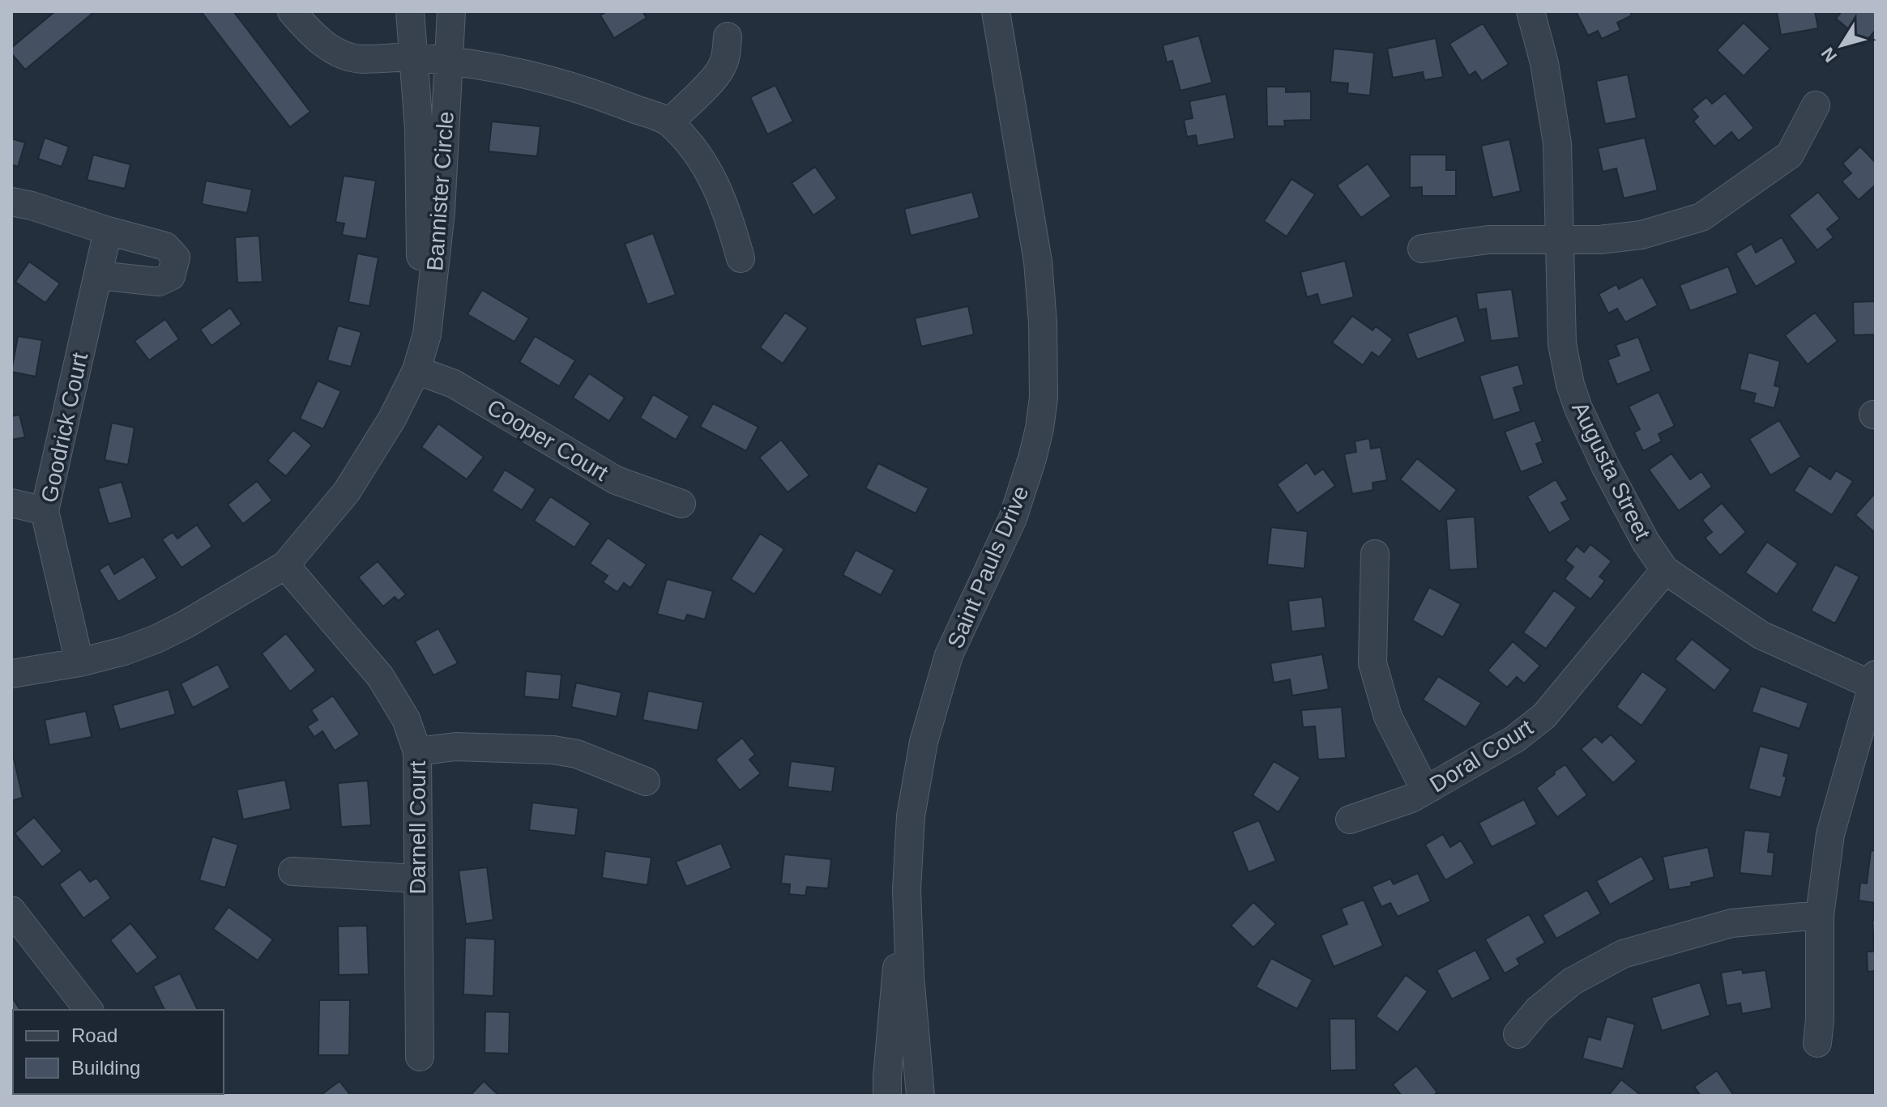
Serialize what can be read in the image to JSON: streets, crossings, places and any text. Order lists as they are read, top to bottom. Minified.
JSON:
{"streets":{"street":["Bannister Circle","Goodrick Court","Cooper Court","Augusta Street","Saint Pauls Drive","Doral Court","Darnell Court"]},"crossings":[["Bannister Circle","Goodrick Court"],["Bannister Circle","Cooper Court"],["Bannister Circle","Darnell Court"],["Augusta Street","Doral Court"]],"legend":["Road","Building"],"north":"bottom left"}
